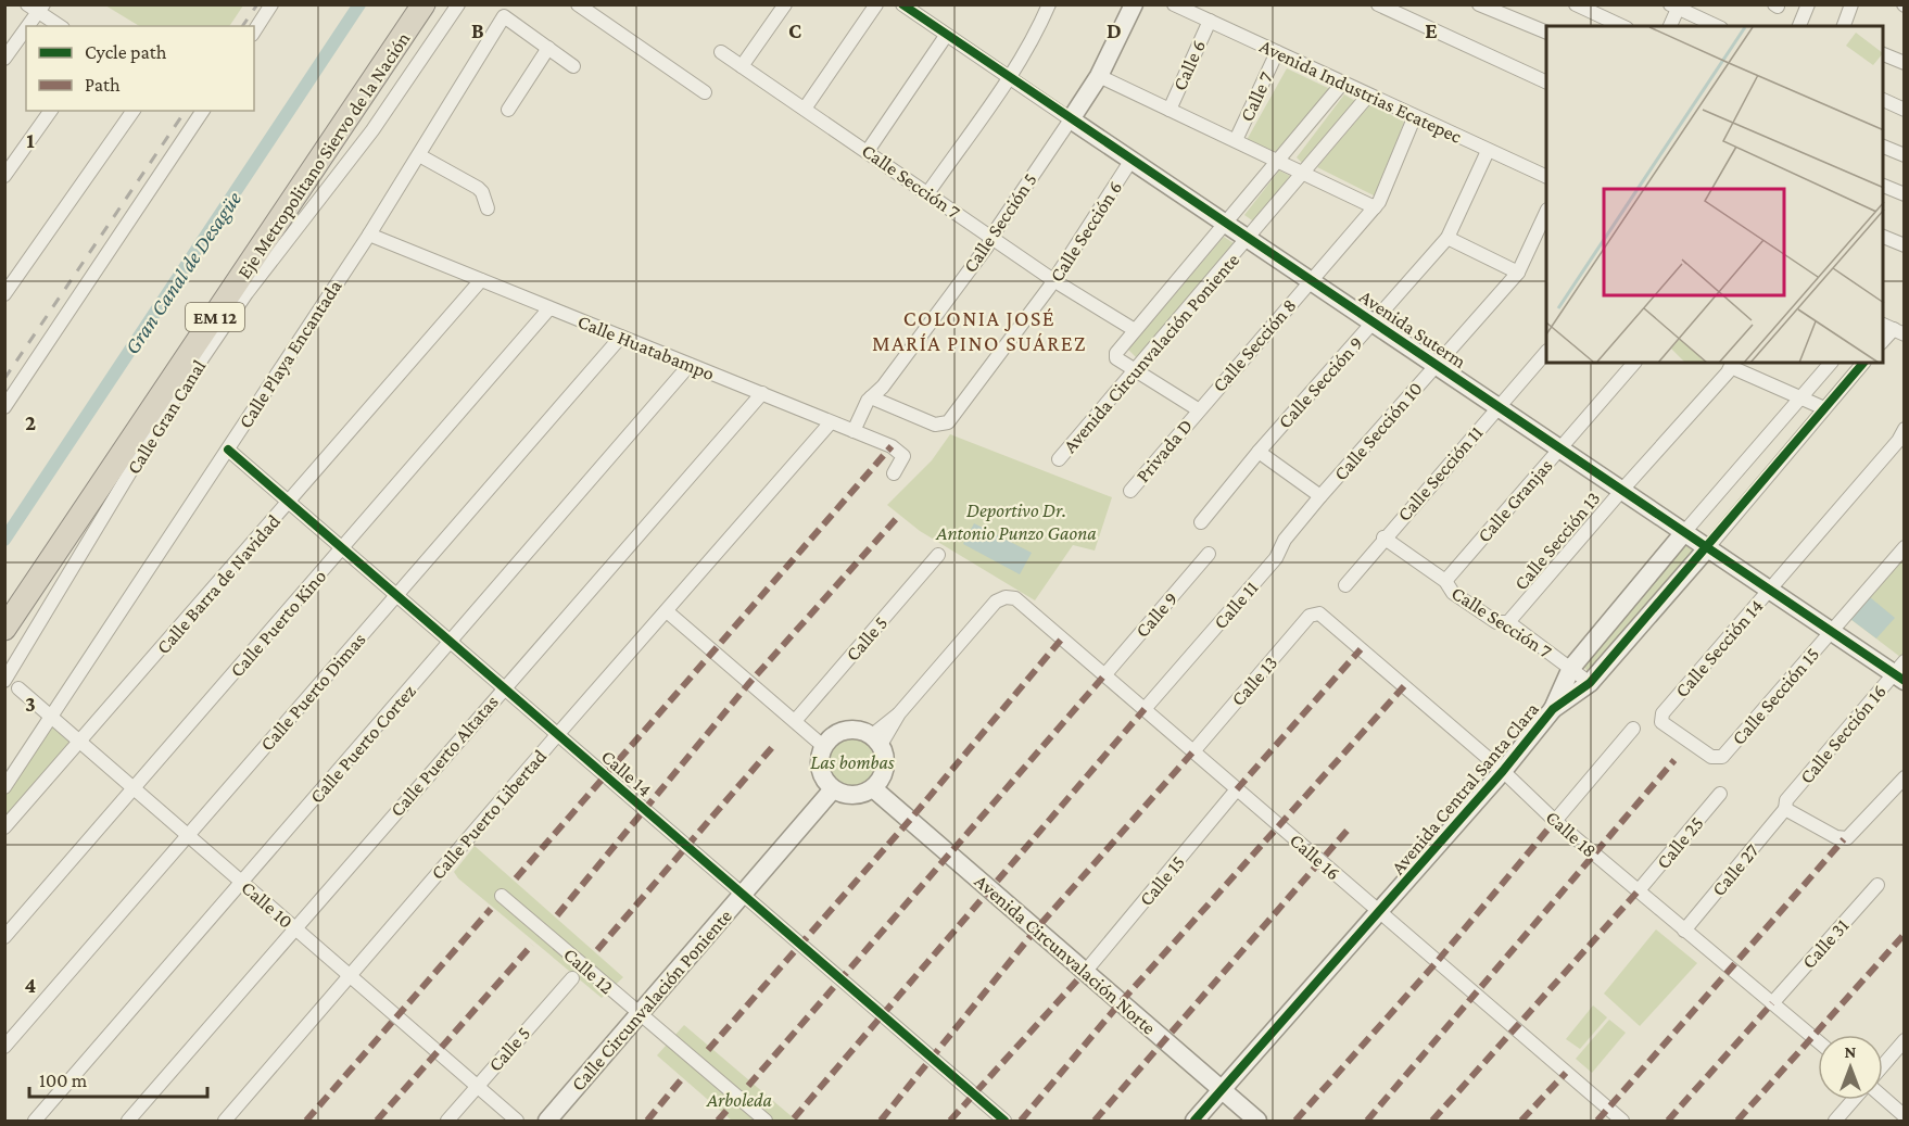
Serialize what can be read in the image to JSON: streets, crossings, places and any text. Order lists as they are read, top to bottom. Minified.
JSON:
{"streets":{"highway":["Eje Metropolitano Siervo de la Nación","EM 12"],"street":["Calle 6","Avenida Industrias Ecatepec","Calle 7","Calle Sección 7","Calle Sección 5","Calle Sección 6","Avenida Suterm","Calle Sección 8","Calle Huatabampo","Avenida Circunvalación Poniente","Calle Playa Encantada","Calle Sección 9","Calle Gran Canal","Calle Sección 10","Privada D","Calle Sección 11","Calle Granjas","Calle Sección 13","Calle Barra de Navidad","Calle 11","Calle 9","Calle Puerto Kino","Calle 5","Calle Sección 14","Calle 13","Calle Puerto Dimas","Calle Sección 15","Calle Sección 16","Calle Puerto Cortez","Calle Puerto Altatas","Calle 14","Avenida Central Santa Clara","Calle Puerto Libertad","Calle 18","Calle 25","Calle 16","Calle 27","Calle 15","Calle 10","Calle 31","Avenida Circunvalación Norte","Calle 12","Calle Circunvalación Poniente"]},"crossings":[["Calle 6","Avenida Industrias Ecatepec"],["Avenida Industrias Ecatepec","Calle 7"],["Avenida Industrias Ecatepec","Calle Sección 8"],["Avenida Industrias Ecatepec","Avenida Circunvalación Poniente"],["Avenida Industrias Ecatepec","Calle Sección 9"],["Calle Sección 7","Calle Sección 5"],["Calle Sección 7","Calle Sección 6"],["Calle Sección 7","Avenida Circunvalación Poniente"],["Calle Sección 7","Calle Sección 11"],["Calle Sección 7","Calle Granjas"],["Calle Sección 7","Calle Sección 13"],["Calle Sección 7","Avenida Central Santa Clara"],["Calle Sección 5","Calle Sección 6"],["Calle Sección 5","Avenida Suterm"],["Calle Sección 5","Calle Huatabampo"],["Calle Sección 6","Avenida Suterm"],["Avenida Suterm","Calle Sección 8"],["Avenida Suterm","Avenida Circunvalación Poniente"],["Avenida Suterm","Calle Sección 9"],["Avenida Suterm","Calle Sección 10"],["Avenida Suterm","Calle Sección 11"],["Avenida Suterm","Calle Granjas"],["Avenida Suterm","Calle Sección 13"],["Avenida Suterm","Calle Sección 14"],["Avenida Suterm","Calle Sección 15"],["Avenida Suterm","Calle Sección 16"],["Avenida Suterm","Avenida Central Santa Clara"],["Calle Sección 8","Privada D"],["Calle Huatabampo","Calle Playa Encantada"],["Calle Huatabampo","Calle Barra de Navidad"],["Calle Huatabampo","Calle Puerto Kino"],["Calle Huatabampo","Calle Puerto Dimas"],["Calle Huatabampo","Calle Puerto Cortez"],["Calle Huatabampo","Calle Puerto Altatas"],["Calle Huatabampo","Calle Puerto Libertad"],["Calle Playa Encantada","Calle 14"],["Calle Playa Encantada","Calle 10"],["Calle Sección 10","Calle 11"],["Calle Barra de Navidad","Calle 14"],["Calle Barra de Navidad","Calle 10"],["Calle 11","Calle 16"],["Calle 9","Calle 16"],["Calle Puerto Kino","Calle 14"],["Calle Puerto Kino","Calle 10"],["Calle 5","Calle 10"],["Calle Sección 14","Calle Sección 15"],["Calle 13","Calle 18"],["Calle 13","Calle 16"],["Calle Puerto Dimas","Calle 14"],["Calle Puerto Dimas","Calle 10"],["Calle Sección 16","Calle 27"],["Calle Puerto Cortez","Calle 14"],["Calle Puerto Cortez","Calle 10"],["Calle Puerto Altatas","Calle 14"],["Calle Puerto Altatas","Calle 10"],["Calle 14","Calle Puerto Libertad"],["Calle 14","Calle Circunvalación Poniente"],["Avenida Central Santa Clara","Calle 18"],["Avenida Central Santa Clara","Calle 16"],["Avenida Central Santa Clara","Avenida Circunvalación Norte"],["Calle Puerto Libertad","Calle 10"],["Calle 18","Calle 25"],["Calle 18","Calle 27"],["Calle 18","Calle 31"],["Calle 16","Calle 15"],["Calle 16","Avenida Circunvalación Norte"],["Calle 16","Calle Circunvalación Poniente"],["Calle 15","Avenida Circunvalación Norte"],["Avenida Circunvalación Norte","Calle Circunvalación Poniente"],["Calle 12","Calle Circunvalación Poniente"]],"districts":["COLONIA JOSÉ MARÍA PINO SUÁREZ"],"water":["Gran Canal de Desagüe"],"parks":["Deportivo Dr. Antonio Punzo Gaona","Las bombas","Arboleda"],"legend":["Cycle path","Path"],"scale_bar":"100 m","north":"top","grid":{"columns":["B","C","D","E"],"rows":["1","2","3","4"]}}
